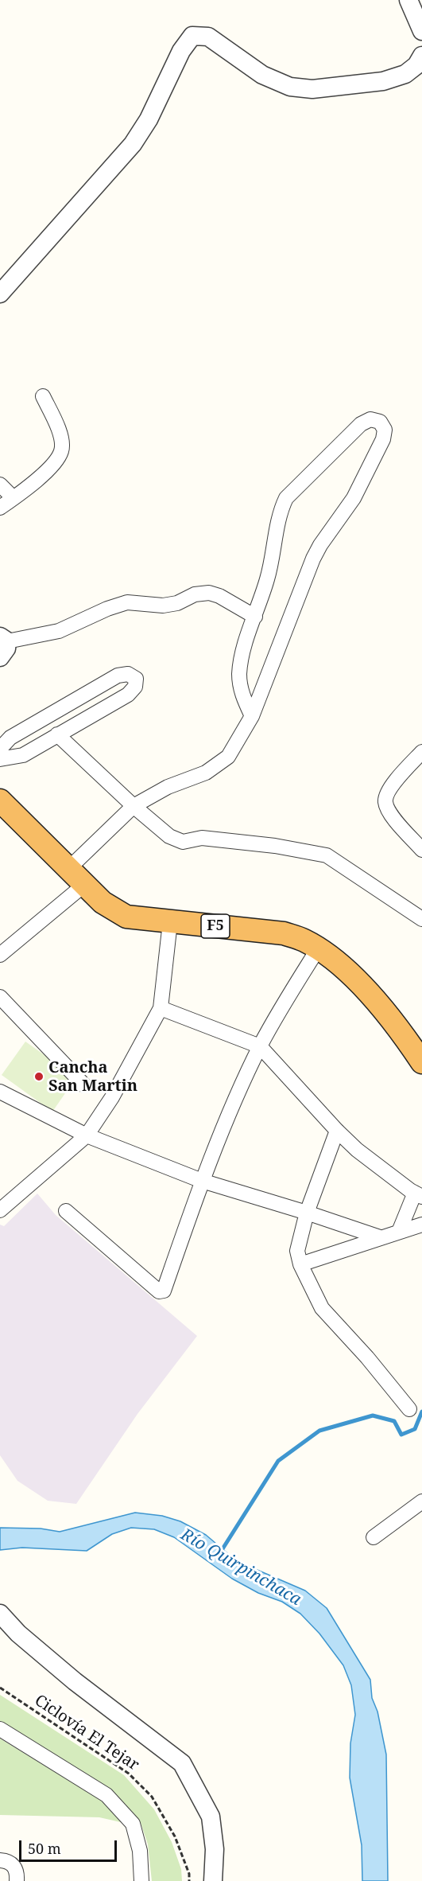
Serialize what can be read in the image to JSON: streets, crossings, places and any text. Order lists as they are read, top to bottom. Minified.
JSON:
{"streets":{"highway":["F5"],"path":["Ciclovía El Tejar"]},"water":["Río Quirpinchaca"],"places":["Cancha San Martin"],"scale_bar":"50 m"}
